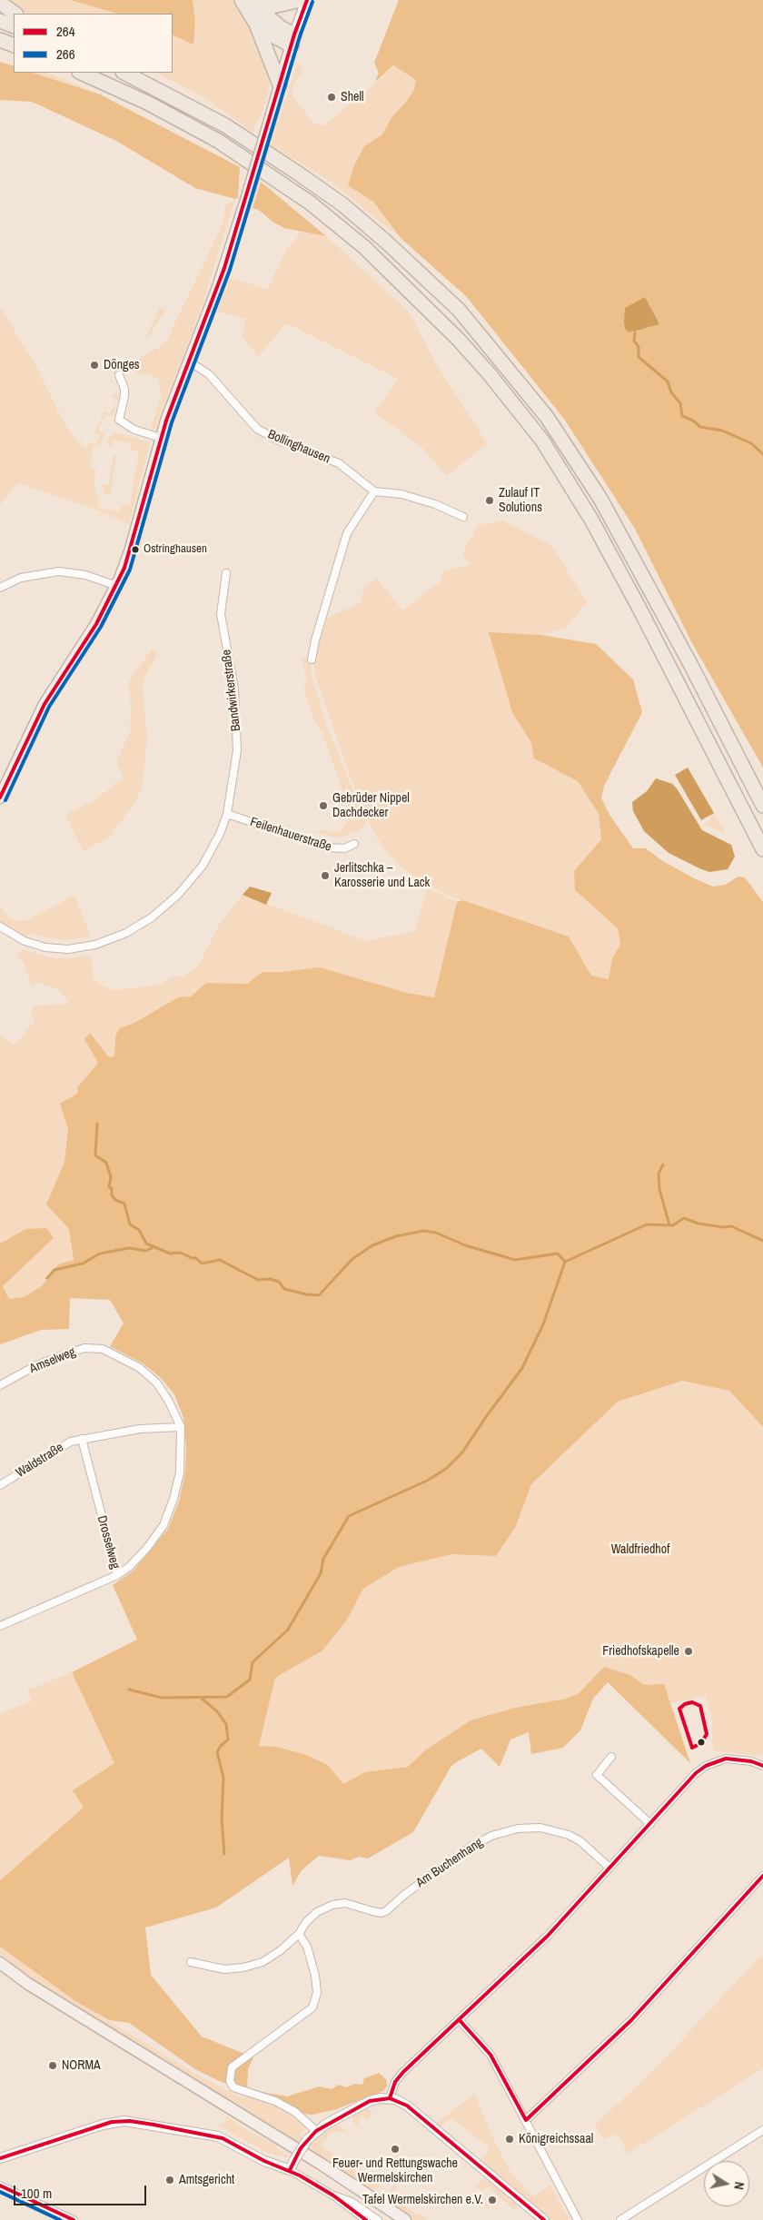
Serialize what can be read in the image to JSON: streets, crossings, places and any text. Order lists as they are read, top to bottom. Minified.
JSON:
{"streets":{"street":["Bollinghausen","Bandwirkerstraße","Feilenhauerstraße","Amselweg","Waldstraße","Drosselweg","Am Buchenhang"]},"crossings":[["Bandwirkerstraße","Feilenhauerstraße"],["Amselweg","Drosselweg"],["Waldstraße","Drosselweg"]],"parks":["Waldfriedhof"],"places":["Shell","Dönges","Zulauf IT Solutions","Ostringhausen","Gebrüder Nippel Dachdecker","Jerlitschka – Karosserie und Lack","Friedhofskapelle","NORMA","Königreichssaal","Feuer- und Rettungswache Wermelskirchen","Amtsgericht","Tafel Wermelskirchen e.V."],"lines":["transit line 264","transit line 266"],"legend":["264","266"],"scale_bar":"100 m","north":"right"}
